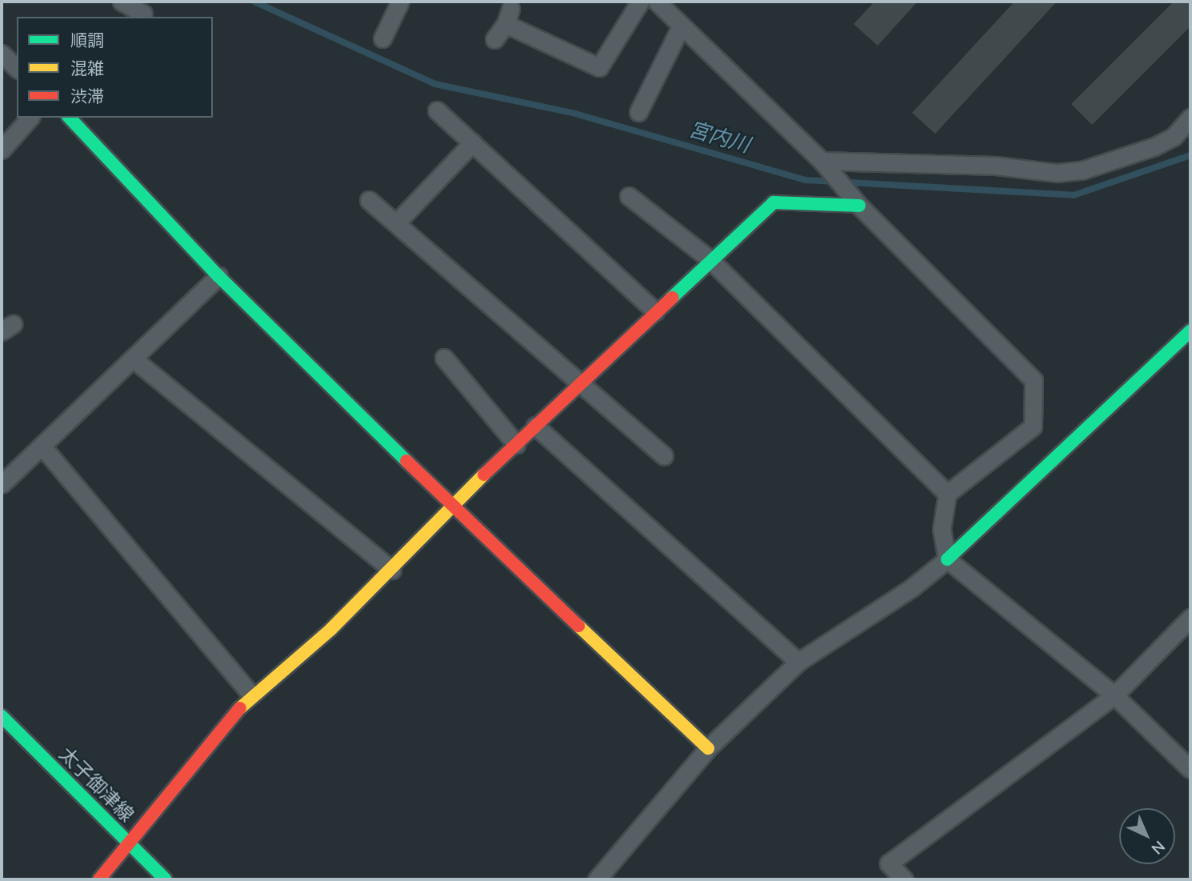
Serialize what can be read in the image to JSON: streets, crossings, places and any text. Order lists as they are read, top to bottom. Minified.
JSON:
{"streets":{"street":["太子御津線"]},"water":["宮内川"],"legend":["順調","混雑","渋滞"],"north":"bottom right"}
